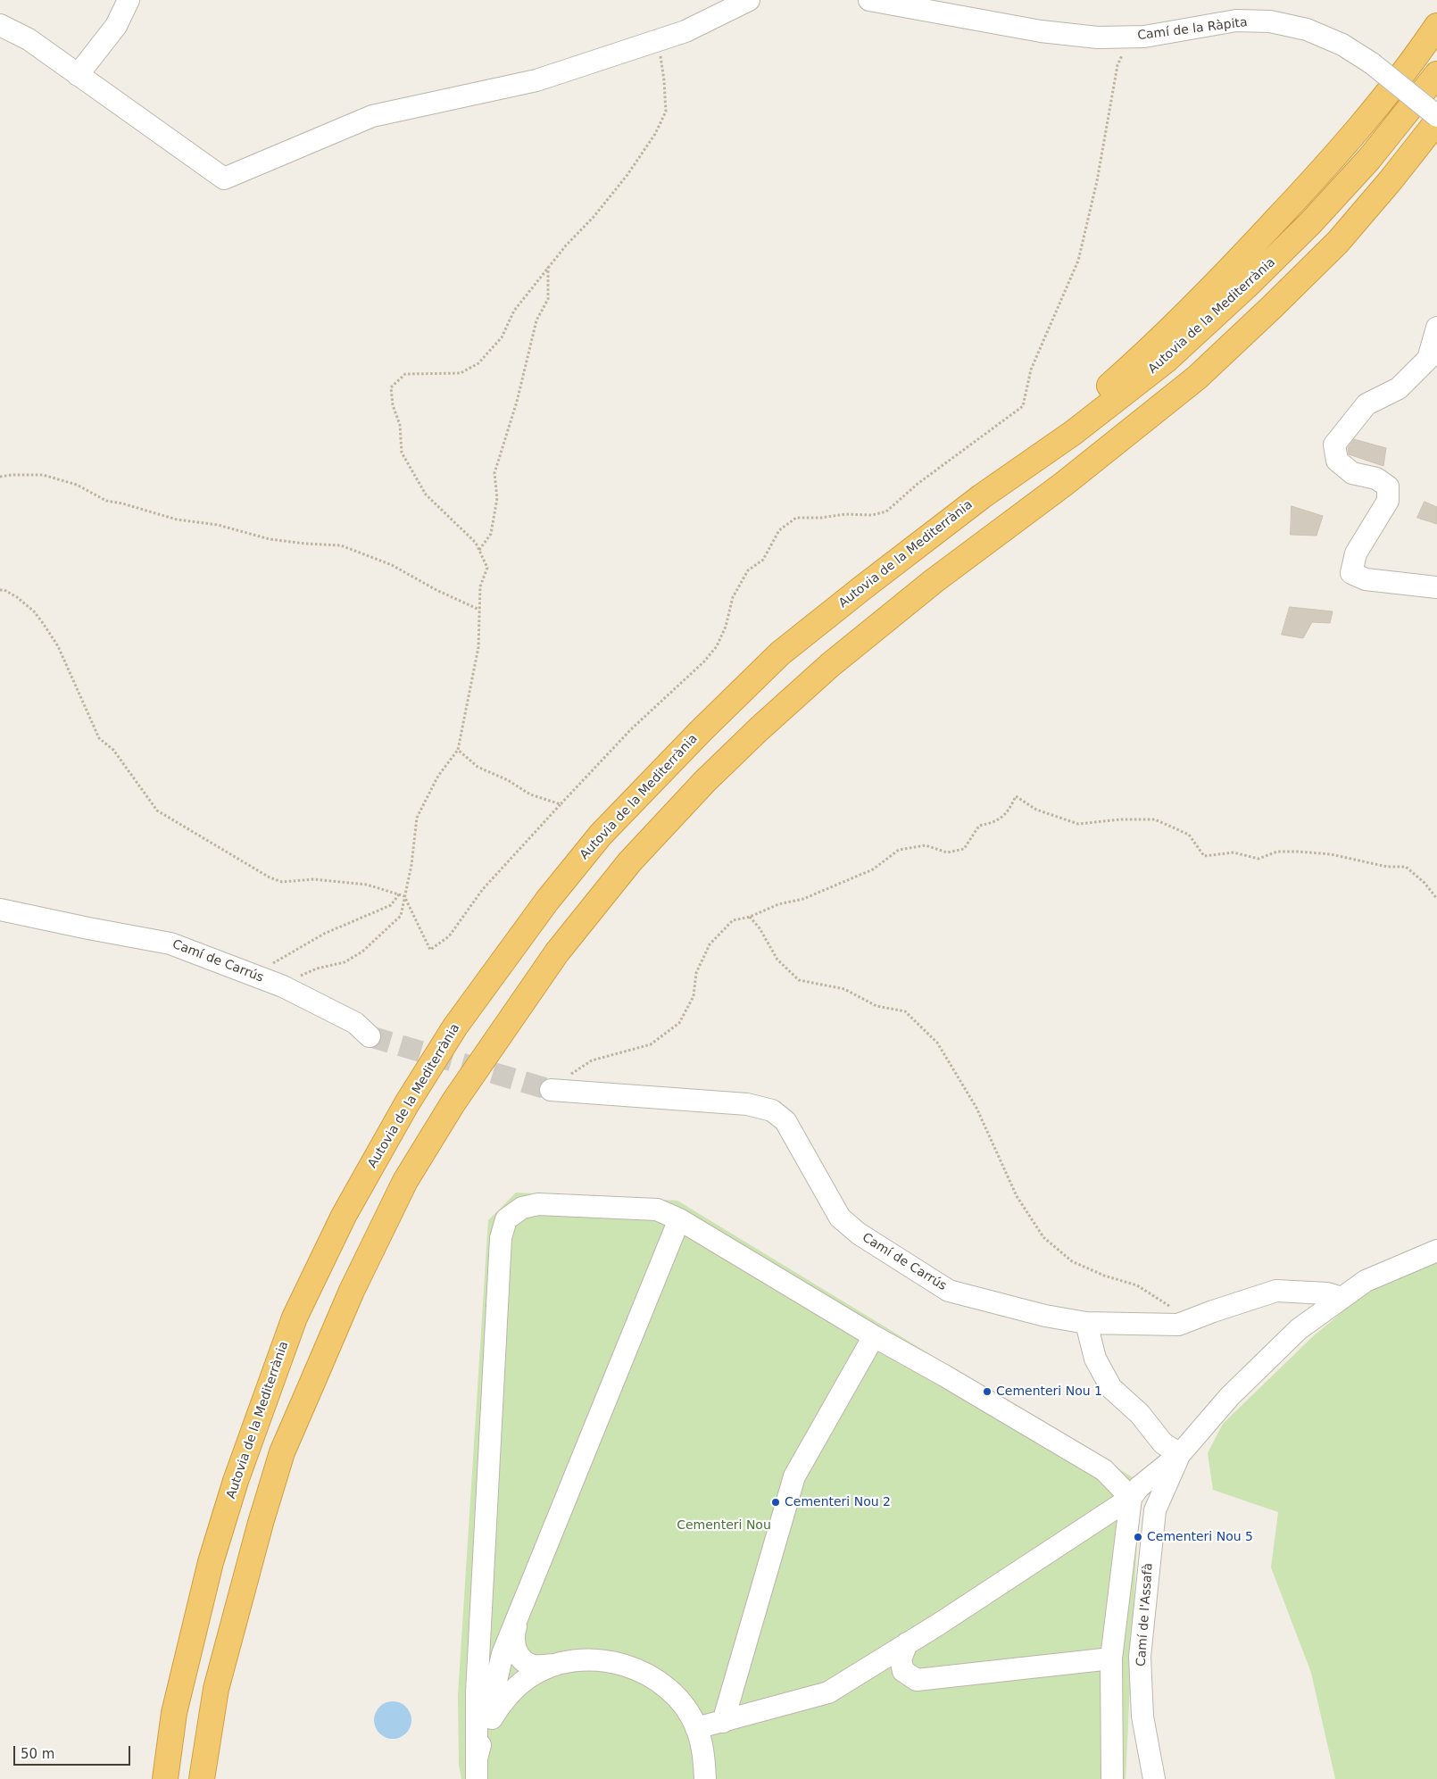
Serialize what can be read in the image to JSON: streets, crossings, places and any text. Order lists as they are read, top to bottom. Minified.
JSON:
{"streets":{"highway":["Autovia de la Mediterrània"],"street":["Camí de la Ràpita","Camí de Carrús","Camí de l'Assafà"]},"parks":["Cementeri Nou"],"places":["Cementeri Nou 1","Cementeri Nou 2","Cementeri Nou 5"],"scale_bar":"50 m"}
